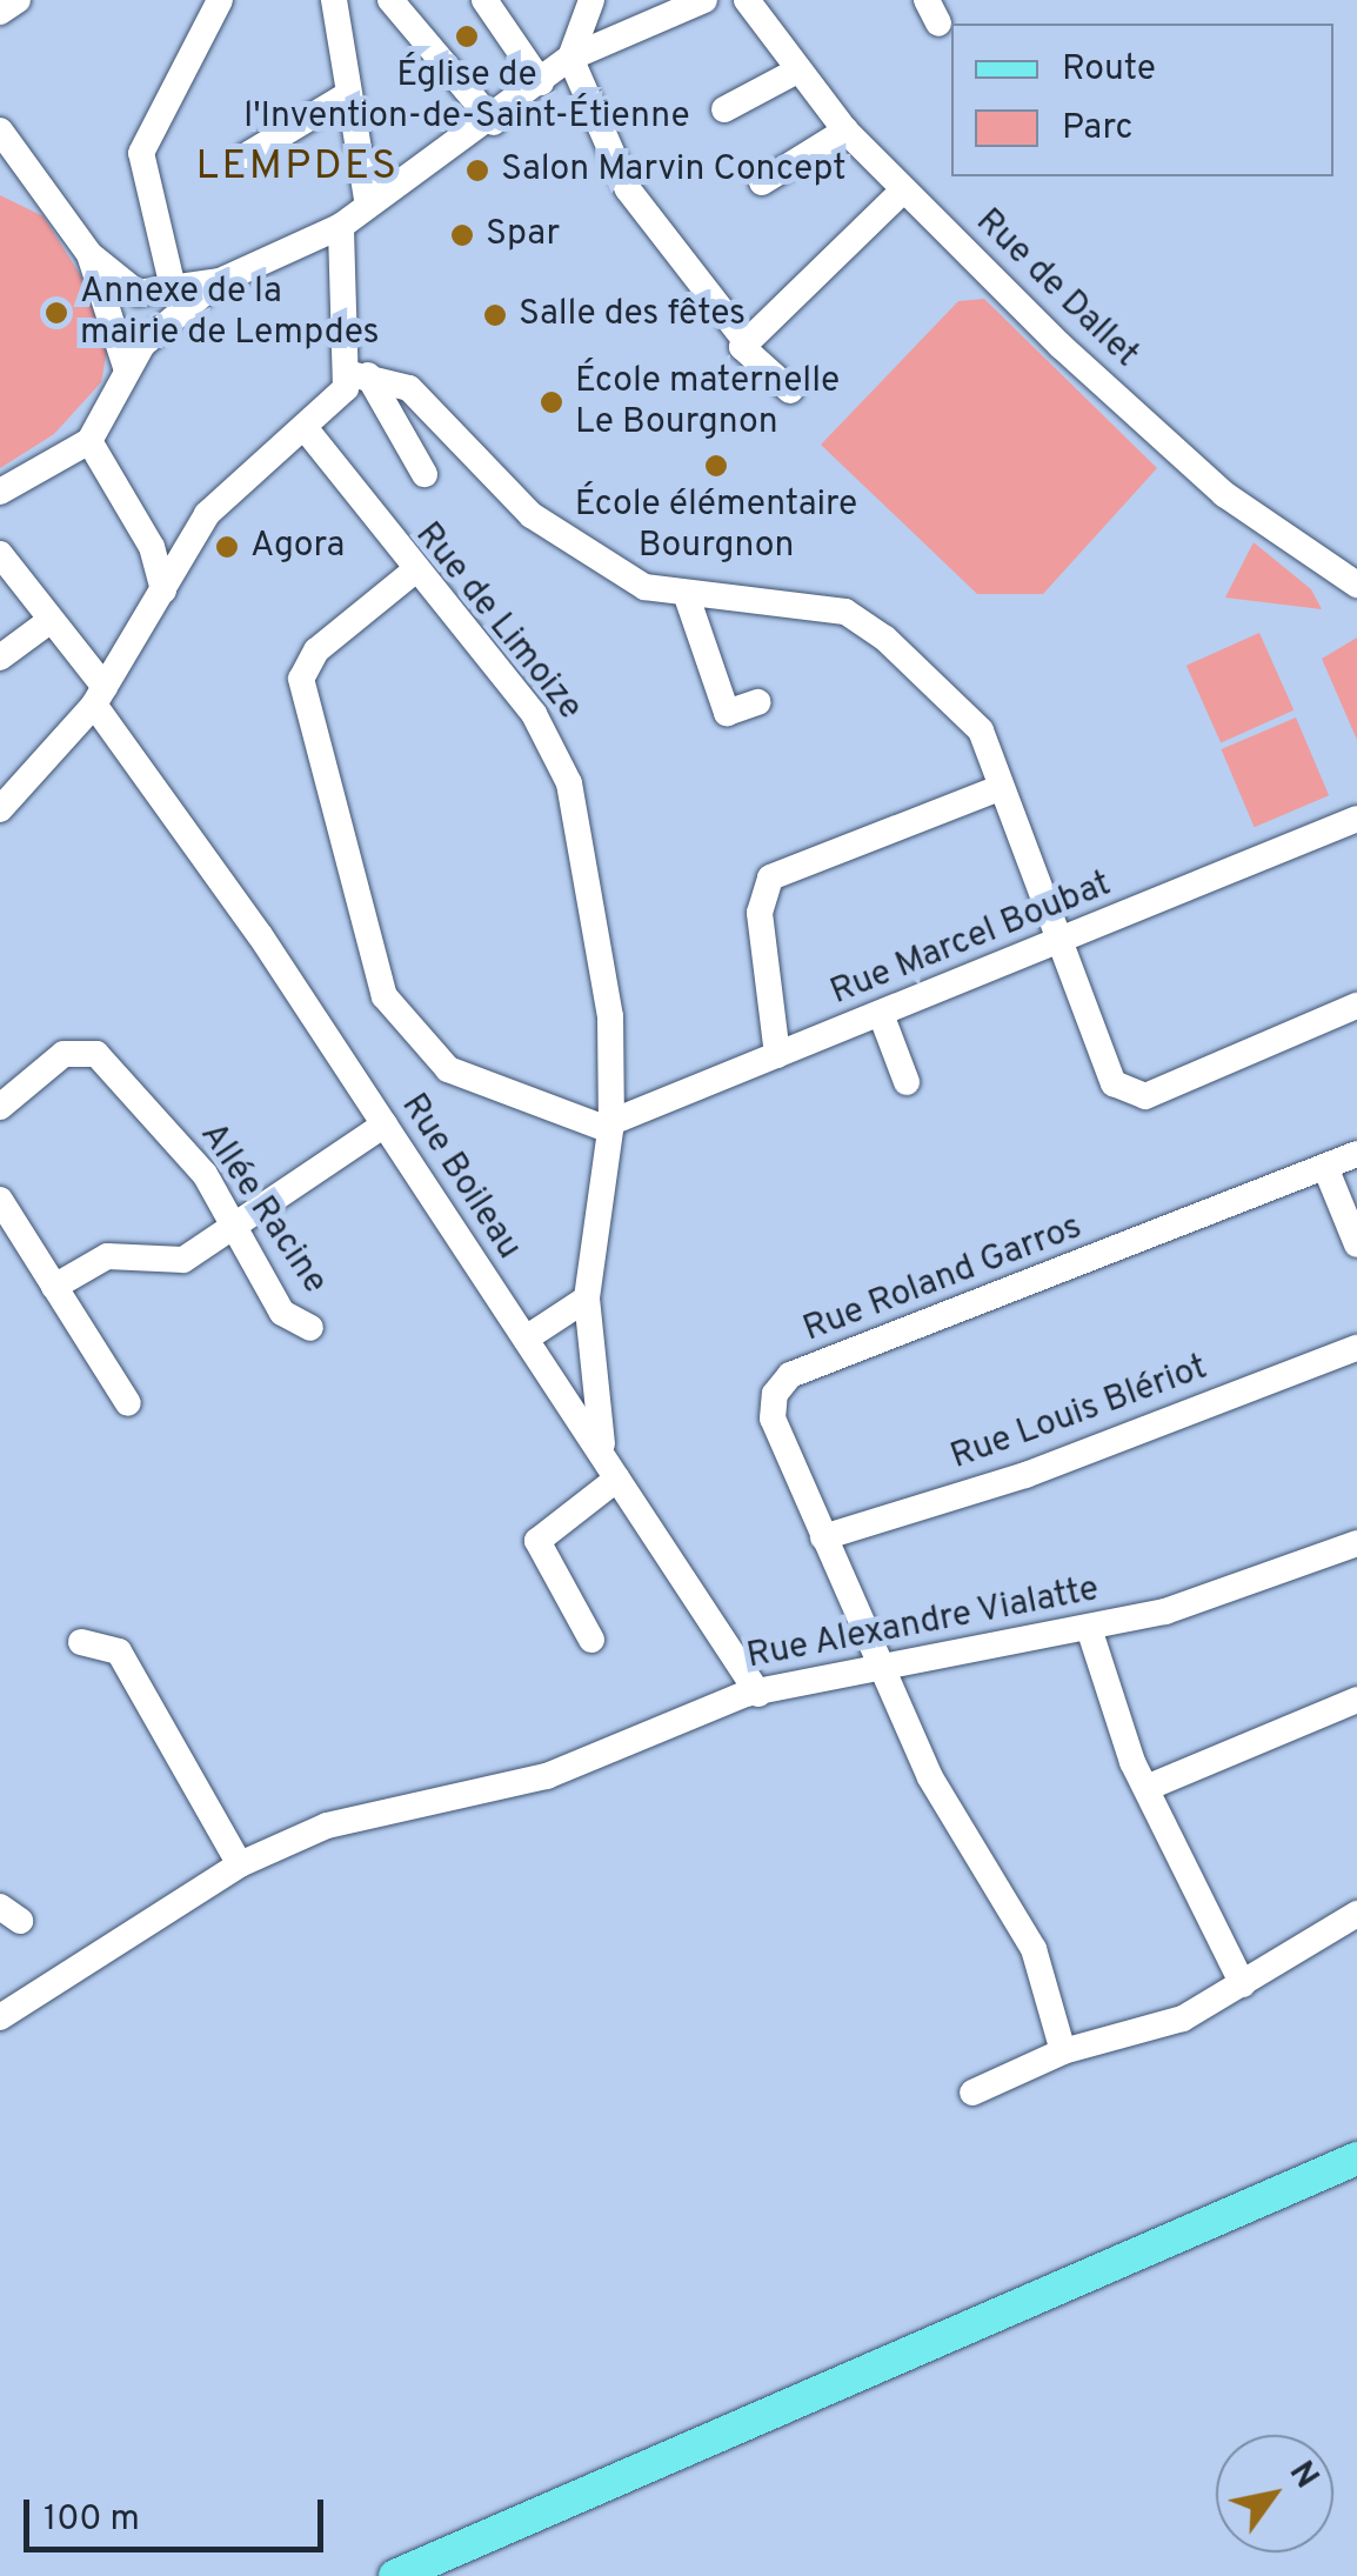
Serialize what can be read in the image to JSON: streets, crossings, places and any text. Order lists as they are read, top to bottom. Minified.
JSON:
{"streets":{"street":["Rue de Dallet","Rue de Limoize","Rue Marcel Boubat","Rue Boileau","Allée Racine","Rue Roland Garros","Rue Louis Blériot","Rue Alexandre Vialatte"]},"crossings":[["Rue de Limoize","Rue Marcel Boubat"],["Rue de Limoize","Rue Boileau"],["Rue Boileau","Rue Alexandre Vialatte"],["Rue Roland Garros","Rue Louis Blériot"],["Rue Roland Garros","Rue Alexandre Vialatte"]],"districts":["LEMPDES"],"places":["Église de l'Invention-de-Saint-Étienne","Salon Marvin Concept","Spar","Annexe de la mairie de Lempdes","Salle des fêtes","École maternelle Le Bourgnon","École élémentaire Bourgnon","Agora"],"legend":["Route","Parc"],"scale_bar":"100 m","north":"top right"}
